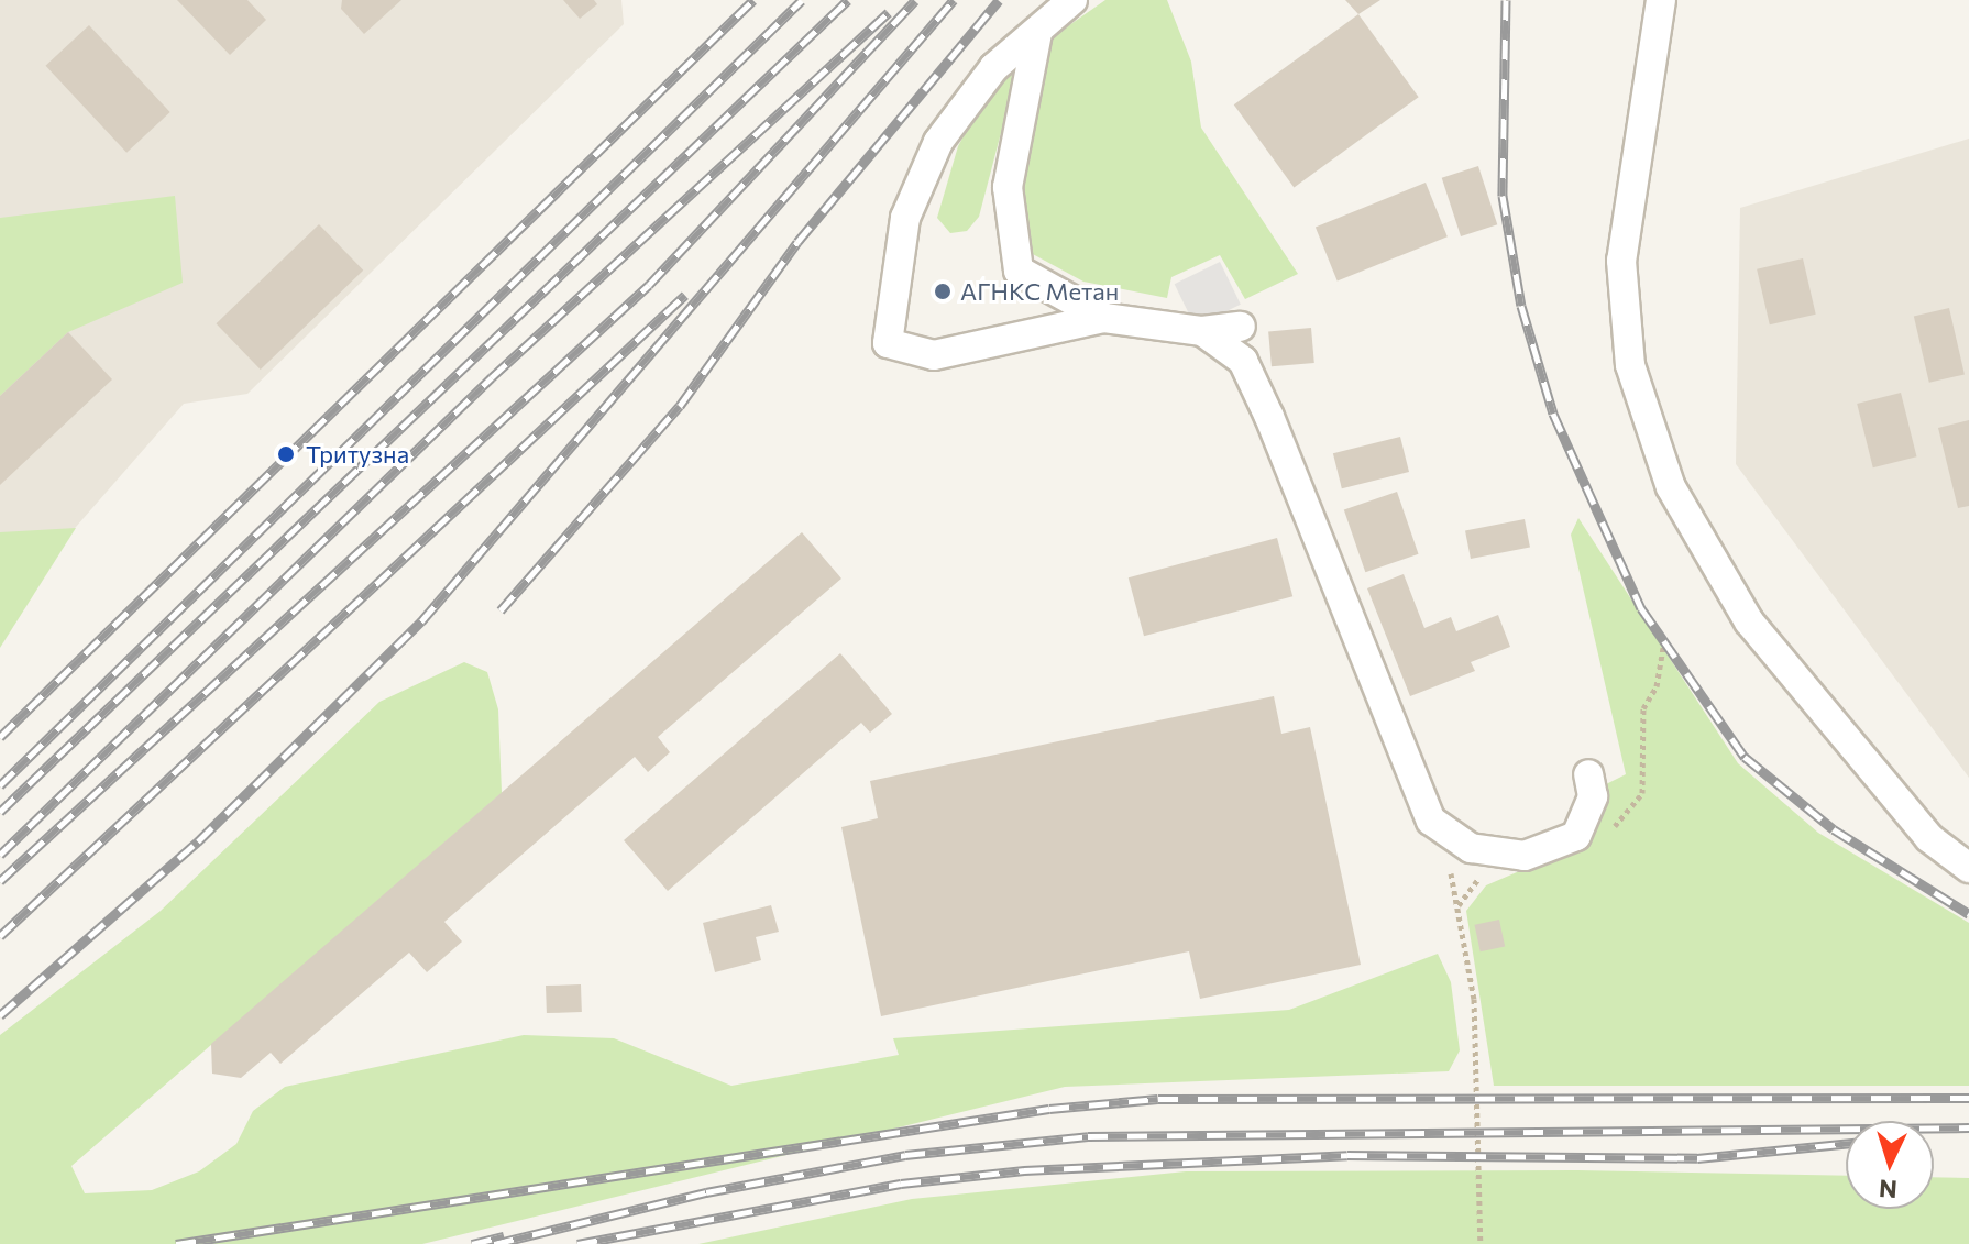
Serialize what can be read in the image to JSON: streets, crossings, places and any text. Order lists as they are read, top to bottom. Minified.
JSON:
{"places":["АГНКС Метан","Тритузна"],"north":"bottom"}
